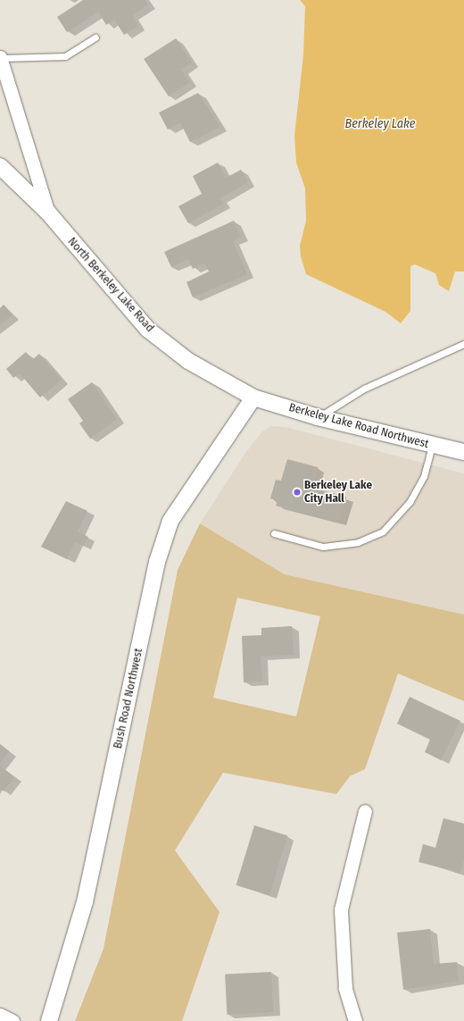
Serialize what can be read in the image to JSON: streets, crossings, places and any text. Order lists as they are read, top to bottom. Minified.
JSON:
{"streets":{"street":["North Berkeley Lake Road","Berkeley Lake Road Northwest","Bush Road Northwest"]},"crossings":[["North Berkeley Lake Road","Berkeley Lake Road Northwest"],["North Berkeley Lake Road","Bush Road Northwest"],["Berkeley Lake Road Northwest","Bush Road Northwest"]],"water":["Berkeley Lake"],"places":["Berkeley Lake City Hall"]}
